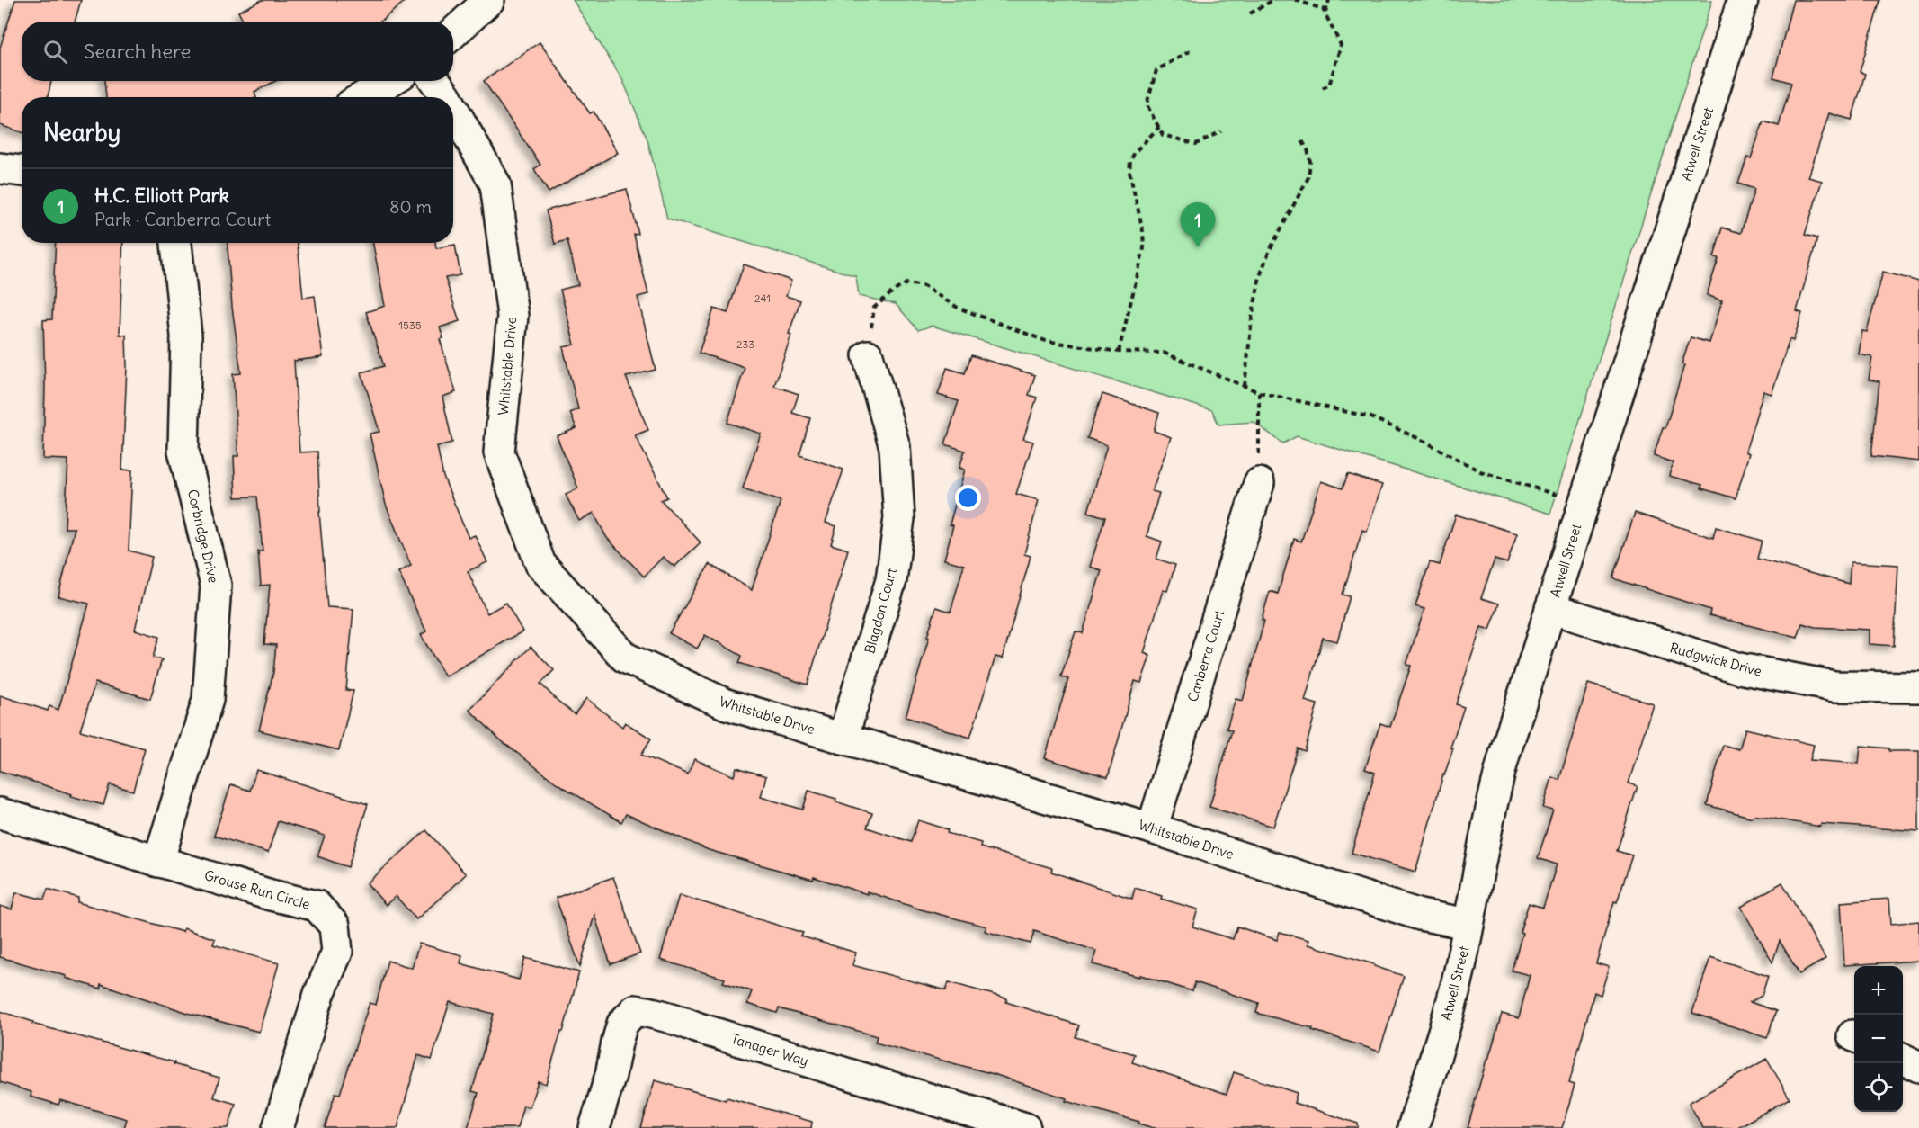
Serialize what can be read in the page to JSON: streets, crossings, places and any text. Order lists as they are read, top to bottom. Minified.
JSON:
{"streets":{"street":["Atwell Street","Whitstable Drive","Corbridge Drive","Blagdon Court","Canberra Court","Rudgwick Drive","Grouse Run Circle","Tanager Way"]},"crossings":[["Atwell Street","Whitstable Drive"],["Atwell Street","Rudgwick Drive"],["Whitstable Drive","Blagdon Court"],["Whitstable Drive","Canberra Court"],["Corbridge Drive","Grouse Run Circle"]],"house_numbers":["241","1535","233"],"page":{"search":"Search here","heading":"Nearby","list":[{"mark":"1","name":"H.C. Elliott Park","note":"Park · Canberra Court","value":"80 m"}],"pins":"1","map_buttons":["+","−"]}}
